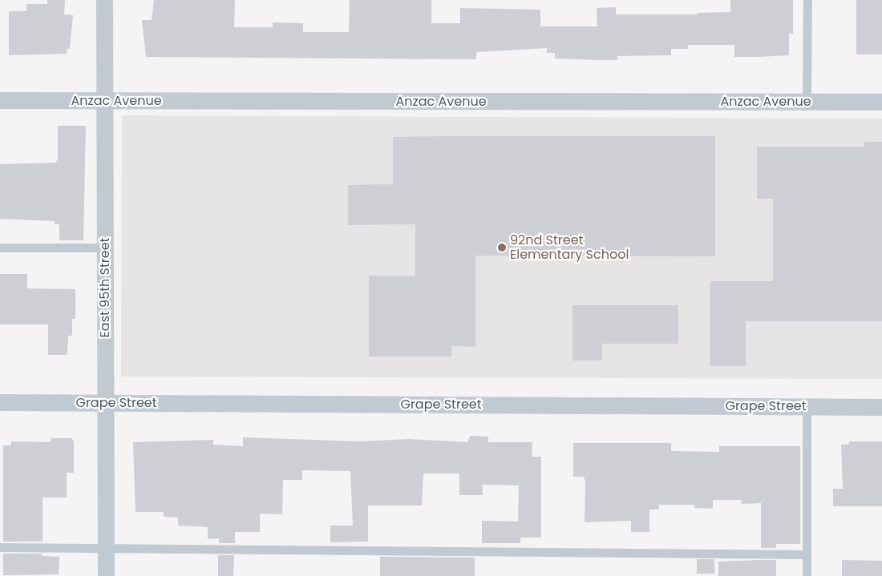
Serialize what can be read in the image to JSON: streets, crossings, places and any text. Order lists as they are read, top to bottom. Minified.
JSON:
{"streets":{"street":["Anzac Avenue","East 95th Street","Grape Street"]},"crossings":[["Anzac Avenue","East 95th Street"],["East 95th Street","Grape Street"]],"places":["92nd Street Elementary School"]}
